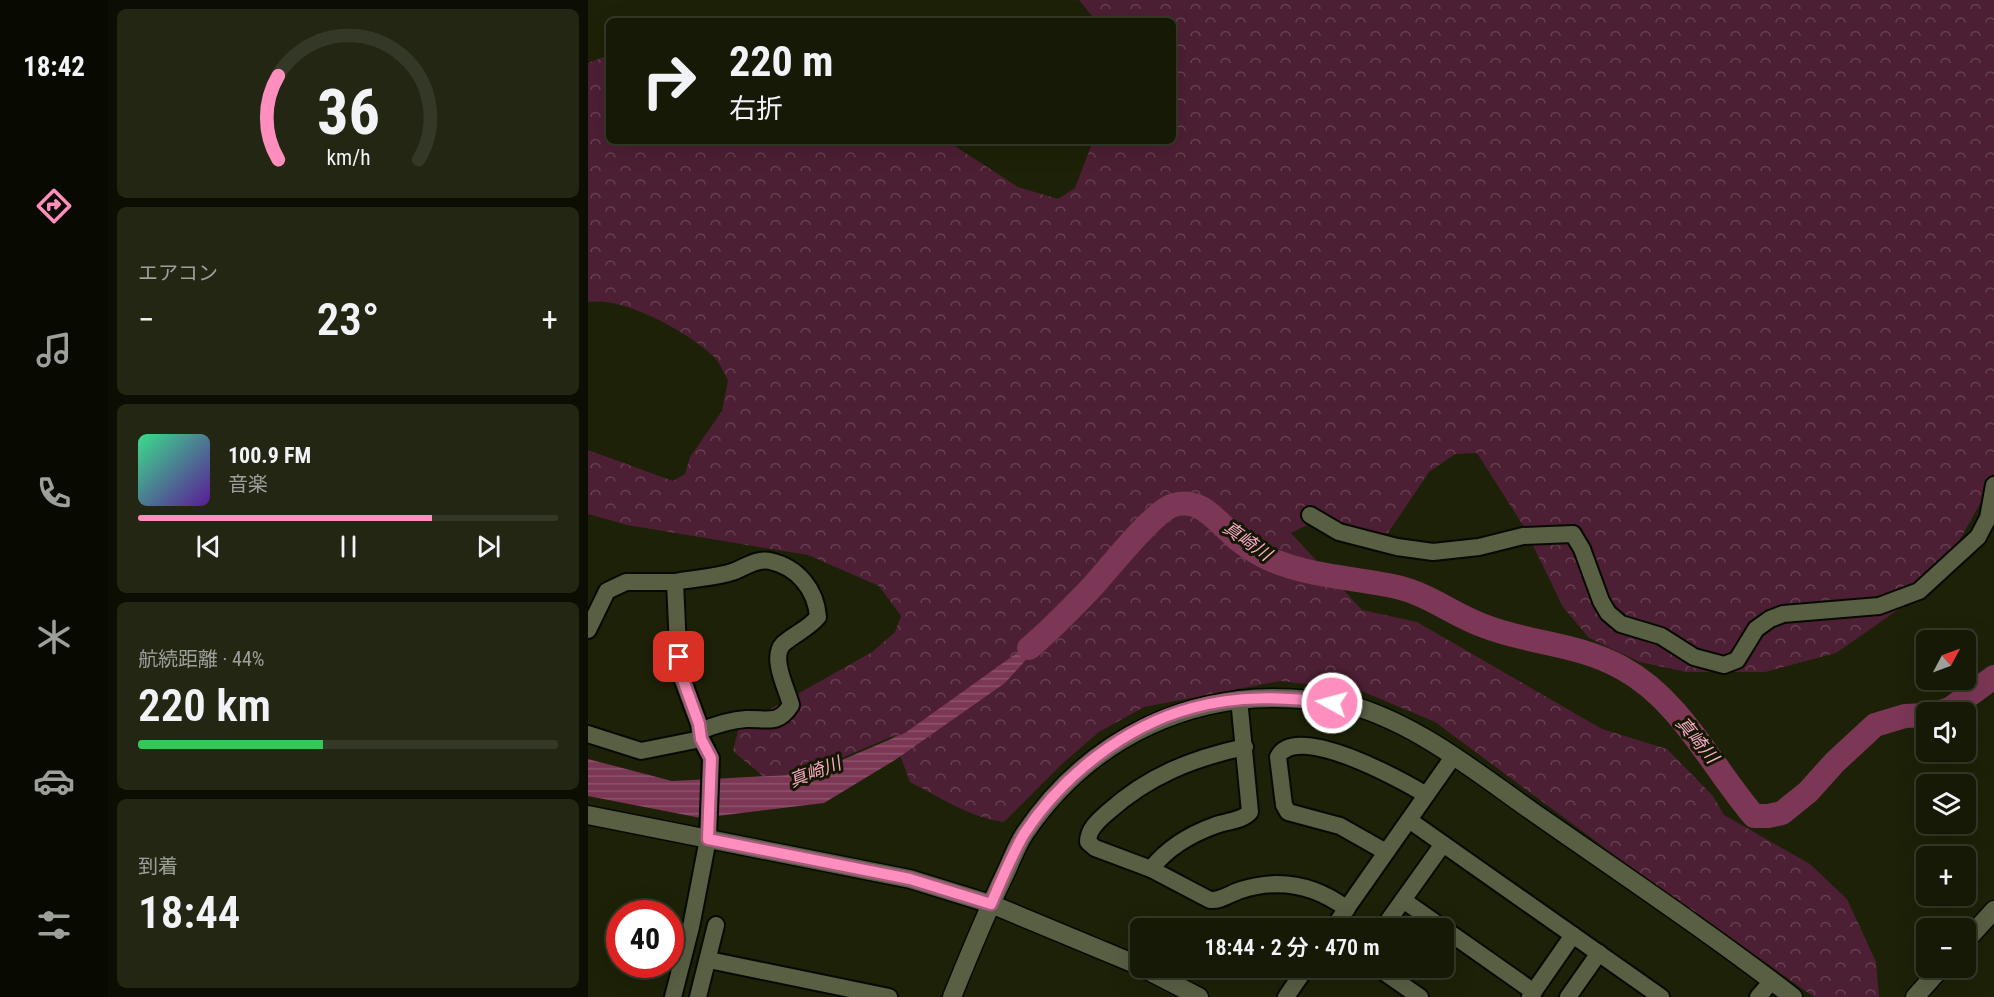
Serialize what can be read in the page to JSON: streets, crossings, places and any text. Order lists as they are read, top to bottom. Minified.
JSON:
{"water":["真崎川"],"north":"top right","page":{"tabs":"18:42","turn":["220 m","右折"],"tile":["エアコン",["航続距離 · 44%","220 km"],["到着","18:44"]],"heat":["−","23°","+"],"song":["100.9 FM","音楽"],"map_buttons":["+","−"],"limit":"40","trip":"18:44 · 2 分 · 470 m","gauge":["36","km/h"]}}
